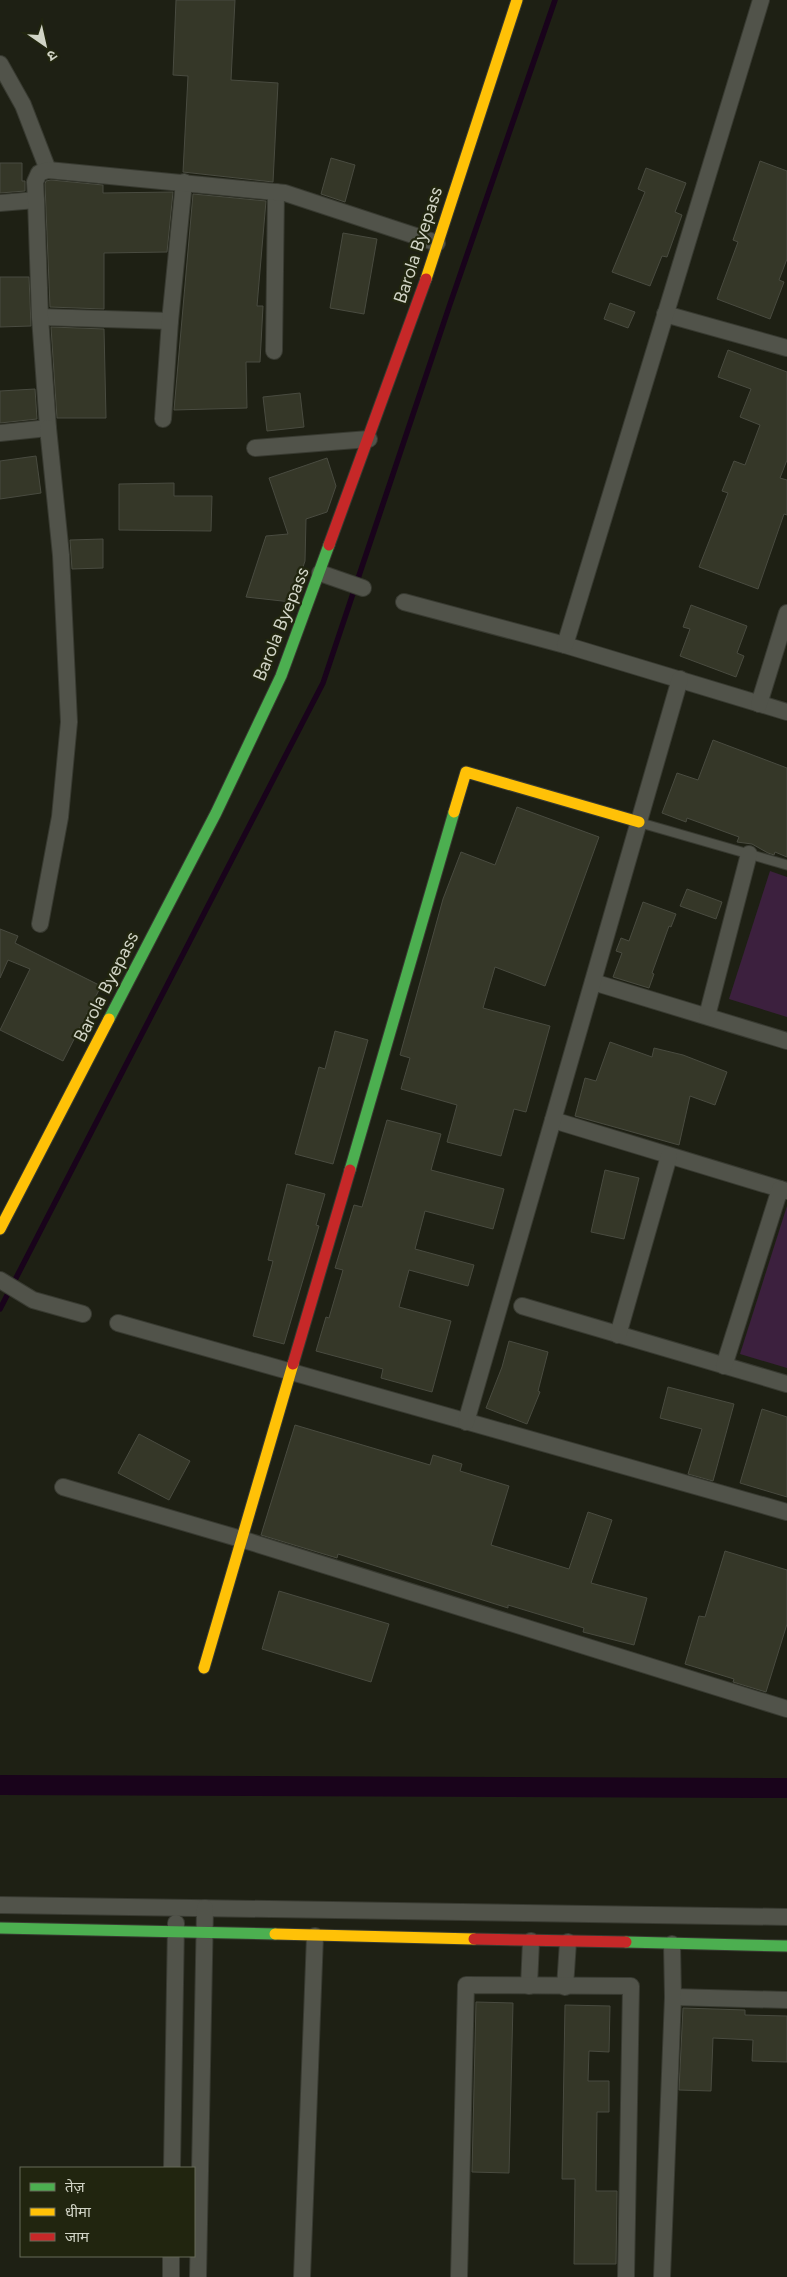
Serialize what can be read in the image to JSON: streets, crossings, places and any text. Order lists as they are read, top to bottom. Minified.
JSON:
{"streets":{"street":["Barola Byepass"]},"legend":["तेज़","धीमा","जाम"],"north":"bottom right"}
